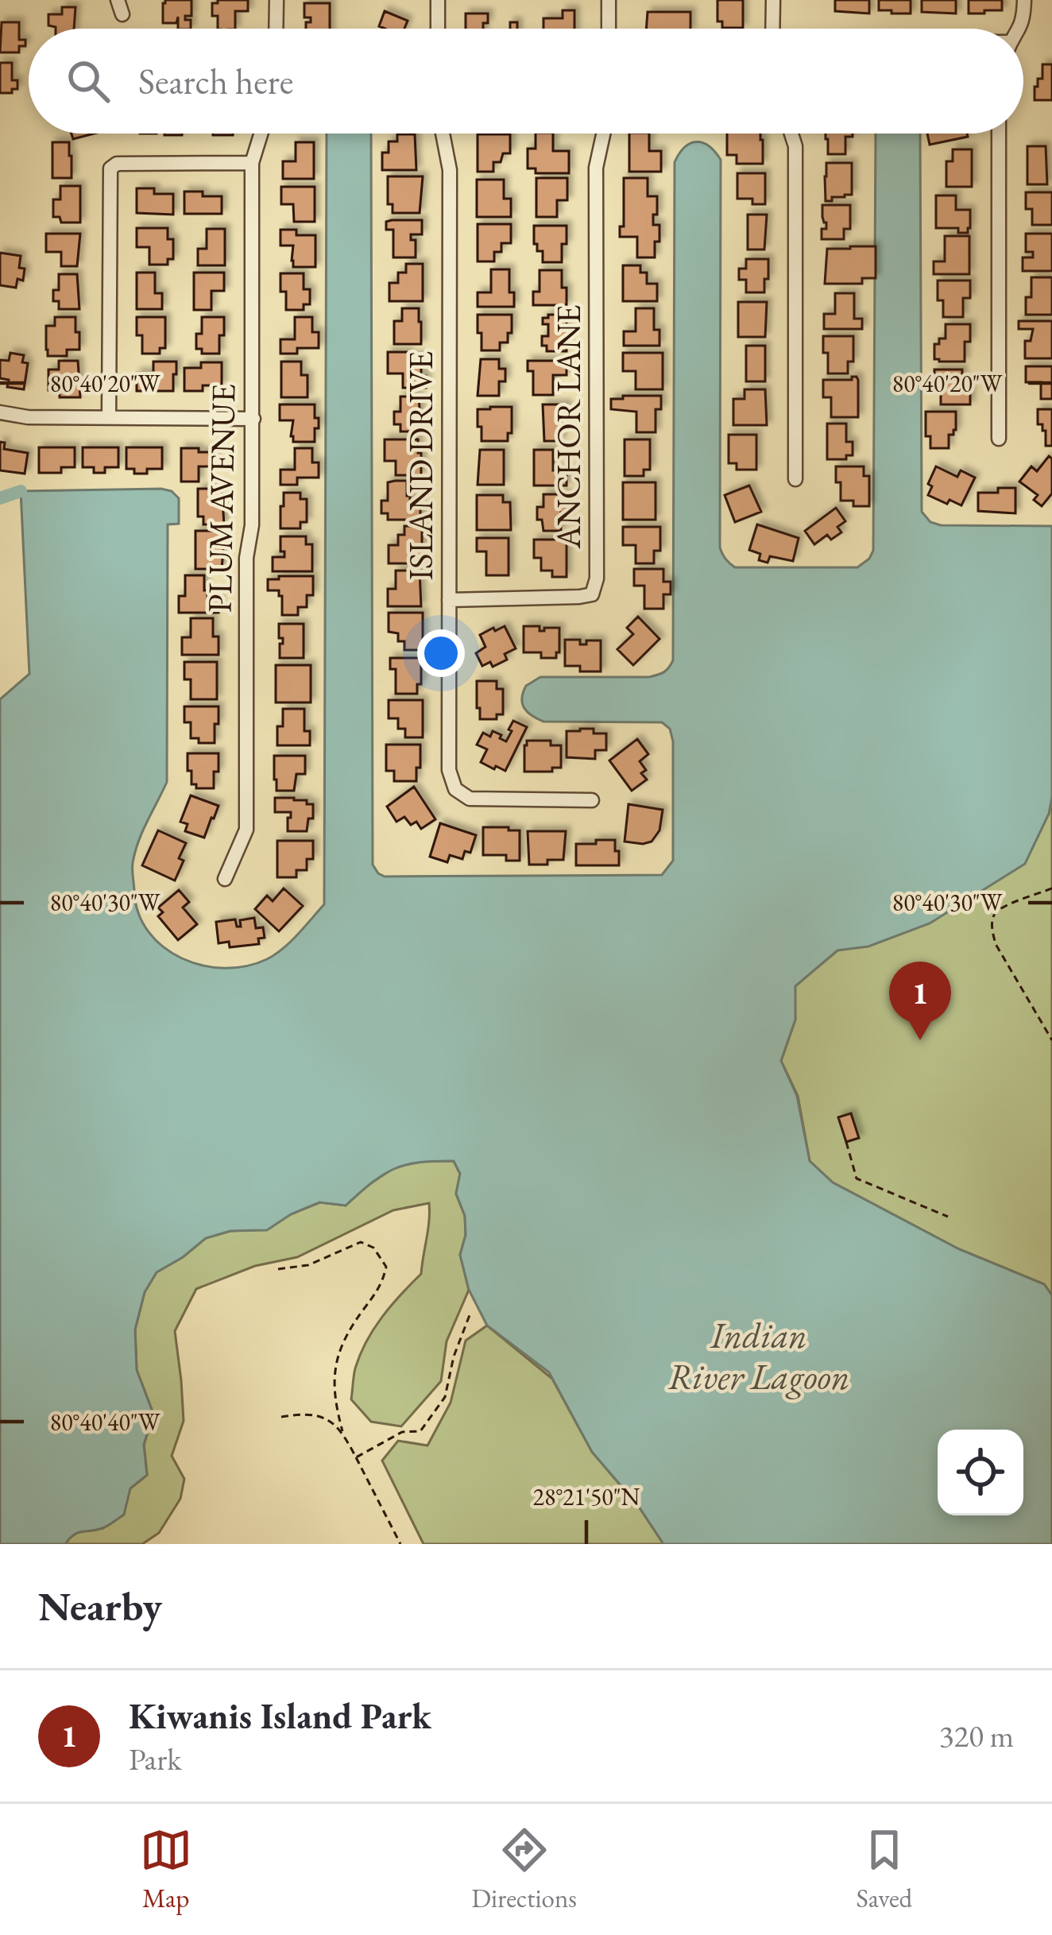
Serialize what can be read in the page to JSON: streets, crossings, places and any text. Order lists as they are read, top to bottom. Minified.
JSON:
{"streets":{"street":["ANCHOR LANE","ISLAND DRIVE","PLUM AVENUE"]},"crossings":[["ANCHOR LANE","ISLAND DRIVE"]],"water":["Indian River Lagoon"],"page":{"search":"Search here","pins":"1","heading":"Nearby","list":[{"mark":"1","name":"Kiwanis Island Park","note":"Park","value":"320 m"}],"nav":["Map","Directions","Saved"]},"coordinates":["80°40'20\"W","80°40'30\"W","80°40'40\"W","28°21'50\"N"]}
